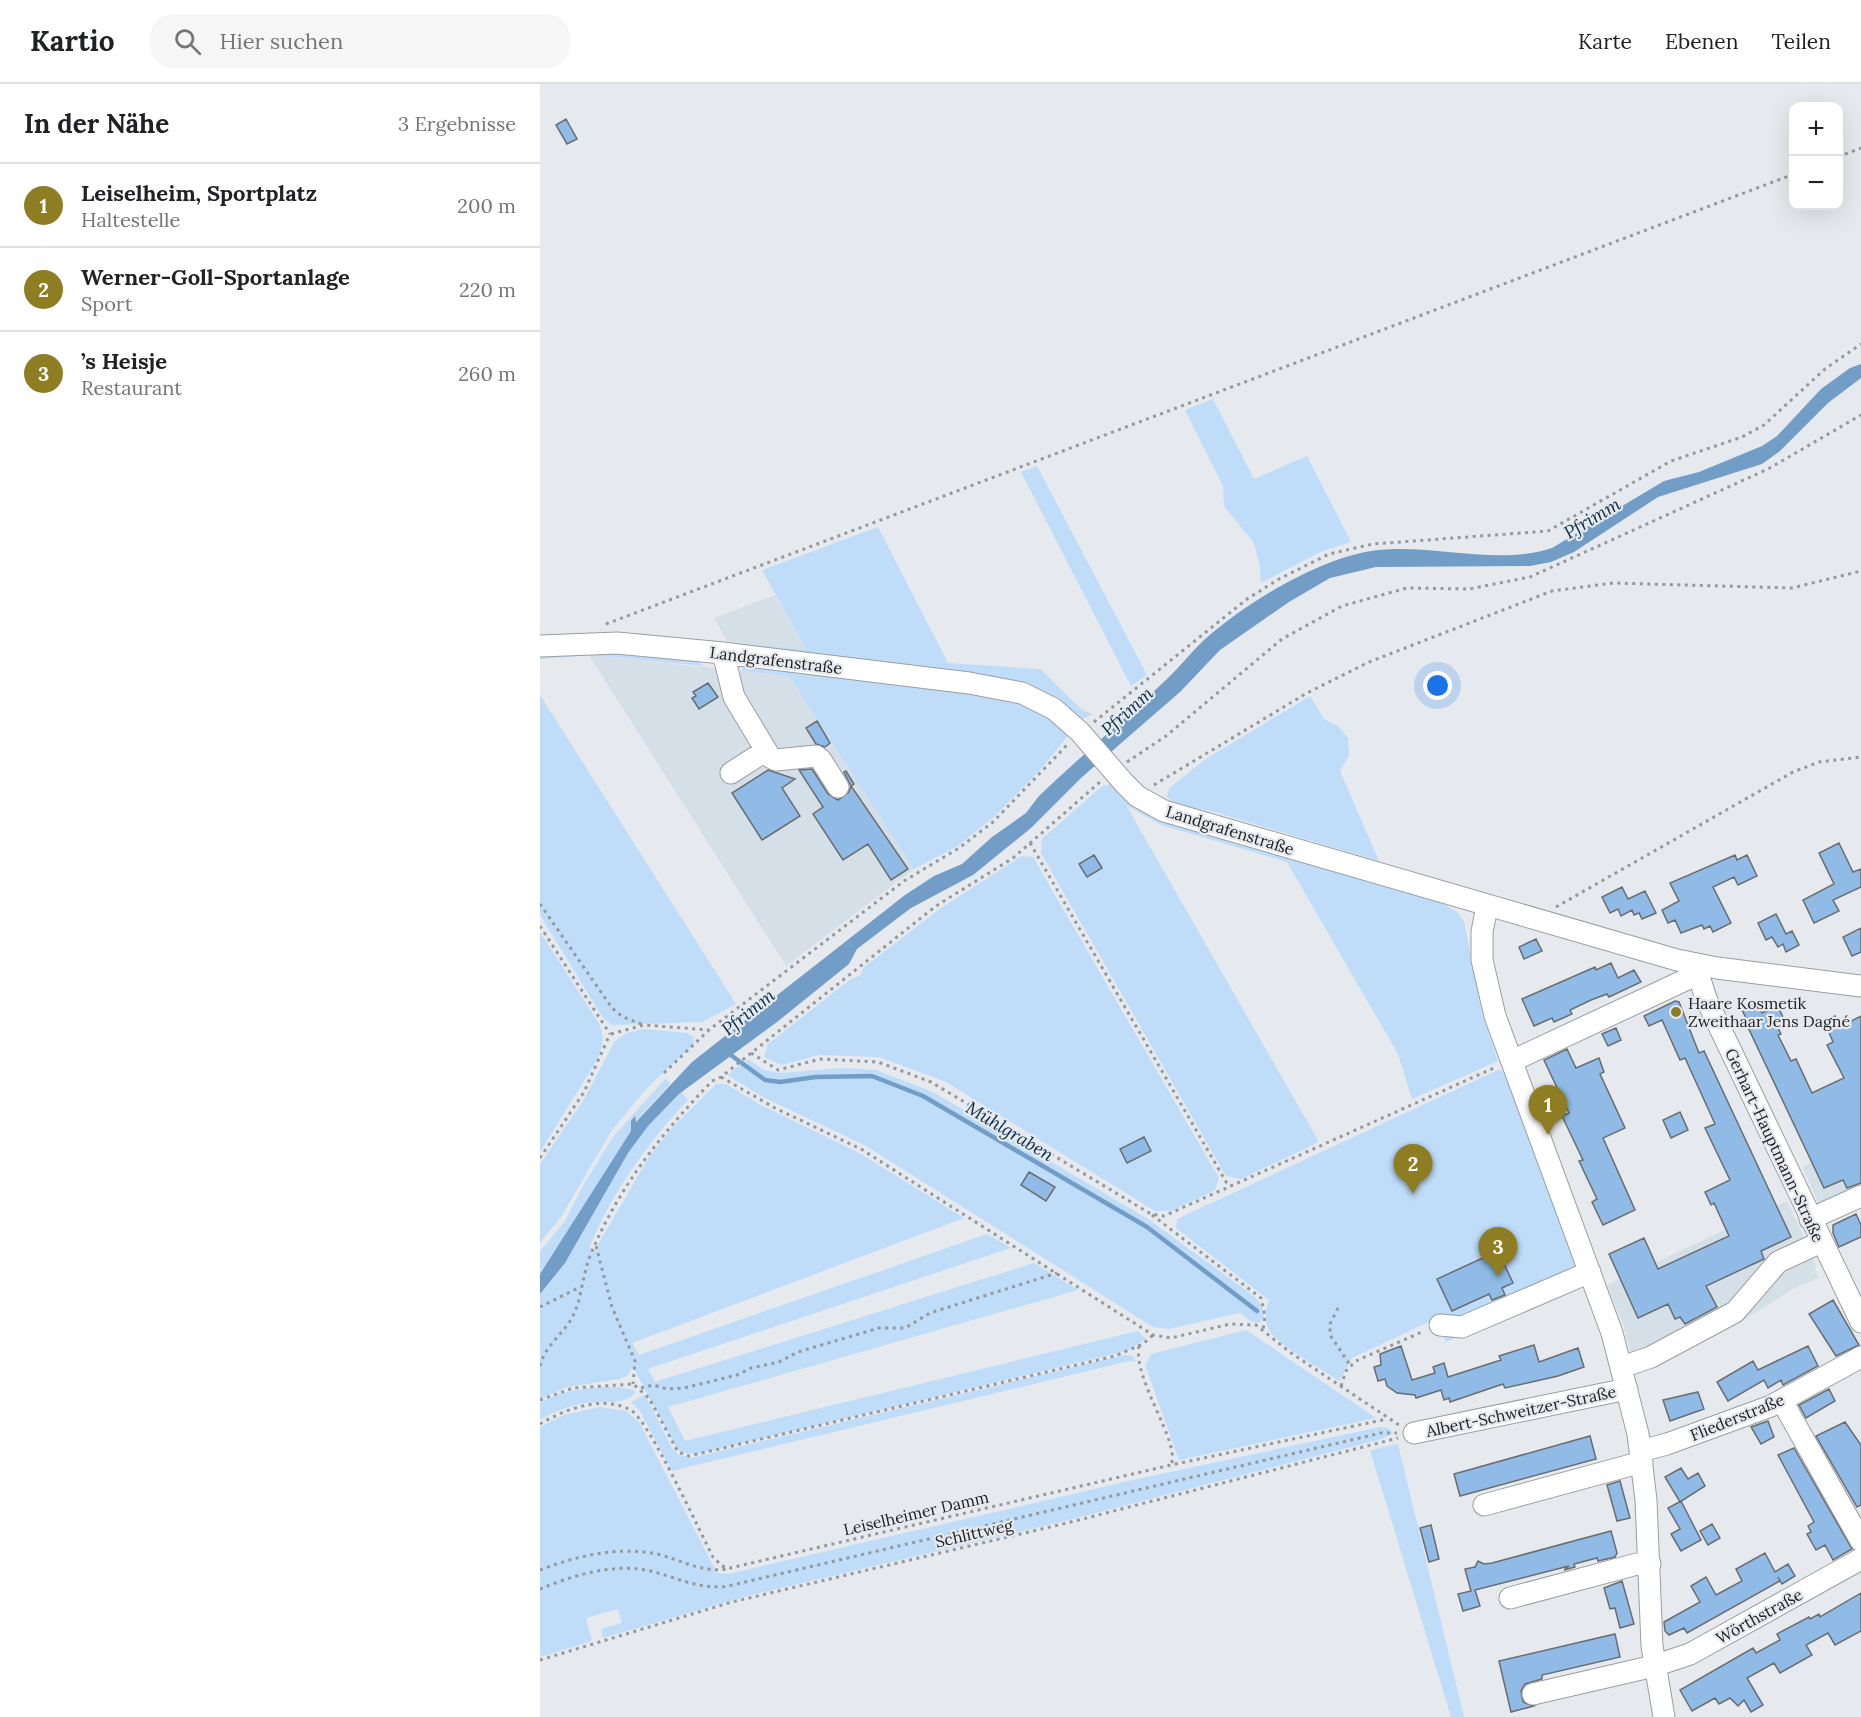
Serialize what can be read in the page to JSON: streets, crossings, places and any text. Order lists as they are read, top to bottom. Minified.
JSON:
{"streets":{"street":["Landgrafenstraße","Gerhart-Hauptmann-Straße","Albert-Schweitzer-Straße","Fliederstraße","Wörthstraße"],"path":["Leiselheimer Damm","Schlittweg"]},"crossings":[["Landgrafenstraße","Gerhart-Hauptmann-Straße"],["Landgrafenstraße","Albert-Schweitzer-Straße"],["Albert-Schweitzer-Straße","Fliederstraße"],["Albert-Schweitzer-Straße","Schlittweg"],["Albert-Schweitzer-Straße","Wörthstraße"]],"water":["Pfrimm","Mühlgraben"],"places":["Haare Kosmetik Zweithaar Jens Dagné"],"page":{"header":"Kartio","search":"Hier suchen","nav":["Karte","Ebenen","Teilen"],"heading":["In der Nähe","3 Ergebnisse"],"map_buttons":["+","−"],"list":[{"mark":"1","name":"Leiselheim, Sportplatz","note":"Haltestelle","value":"200 m"},{"mark":"2","name":"Werner-Goll-Sportanlage","note":"Sport","value":"220 m"},{"mark":"3","name":"’s Heisje","note":"Restaurant","value":"260 m"}],"pins":["1","2","3"]}}
